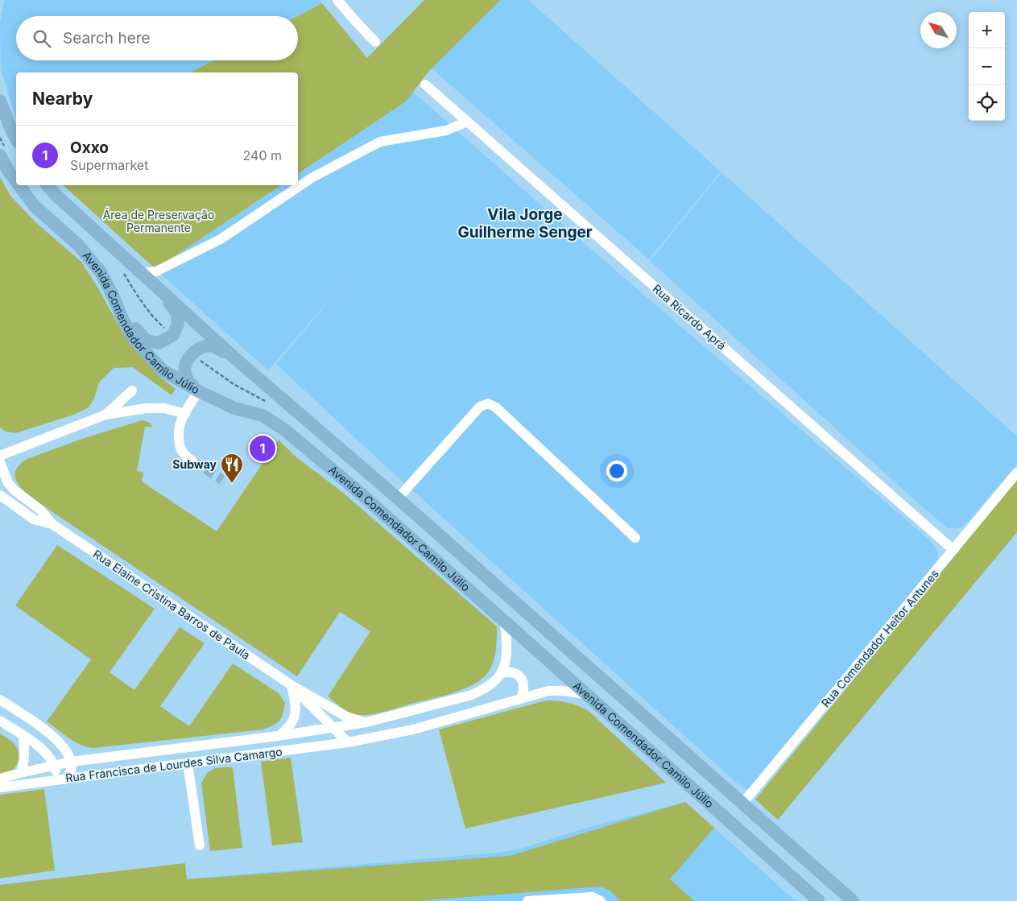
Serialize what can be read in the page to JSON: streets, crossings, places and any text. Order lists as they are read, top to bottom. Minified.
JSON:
{"streets":{"main road":["Avenida Comendador Camilo Júlio"],"street":["Rua Ricardo Aprá","Rua Elaine Cristina Barros de Paula","Rua Comendador Heitor Antunes","Rua Francisca de Lourdes Silva Camargo"]},"crossings":[["Rua Ricardo Aprá","Rua Comendador Heitor Antunes"],["Avenida Comendador Camilo Júlio","Rua Comendador Heitor Antunes"],["Avenida Comendador Camilo Júlio","Rua Francisca de Lourdes Silva Camargo"],["Rua Elaine Cristina Barros de Paula","Rua Francisca de Lourdes Silva Camargo"]],"districts":["Vila Jorge Guilherme Senger"],"parks":["Área de Preservação Permanente"],"places":{"restaurant":["Subway"]},"north":"top left","page":{"map_buttons":["+","−"],"search":"Search here","heading":"Nearby","list":[{"mark":"1","name":"Oxxo","note":"Supermarket","value":"240 m"}],"pins":"1"}}
